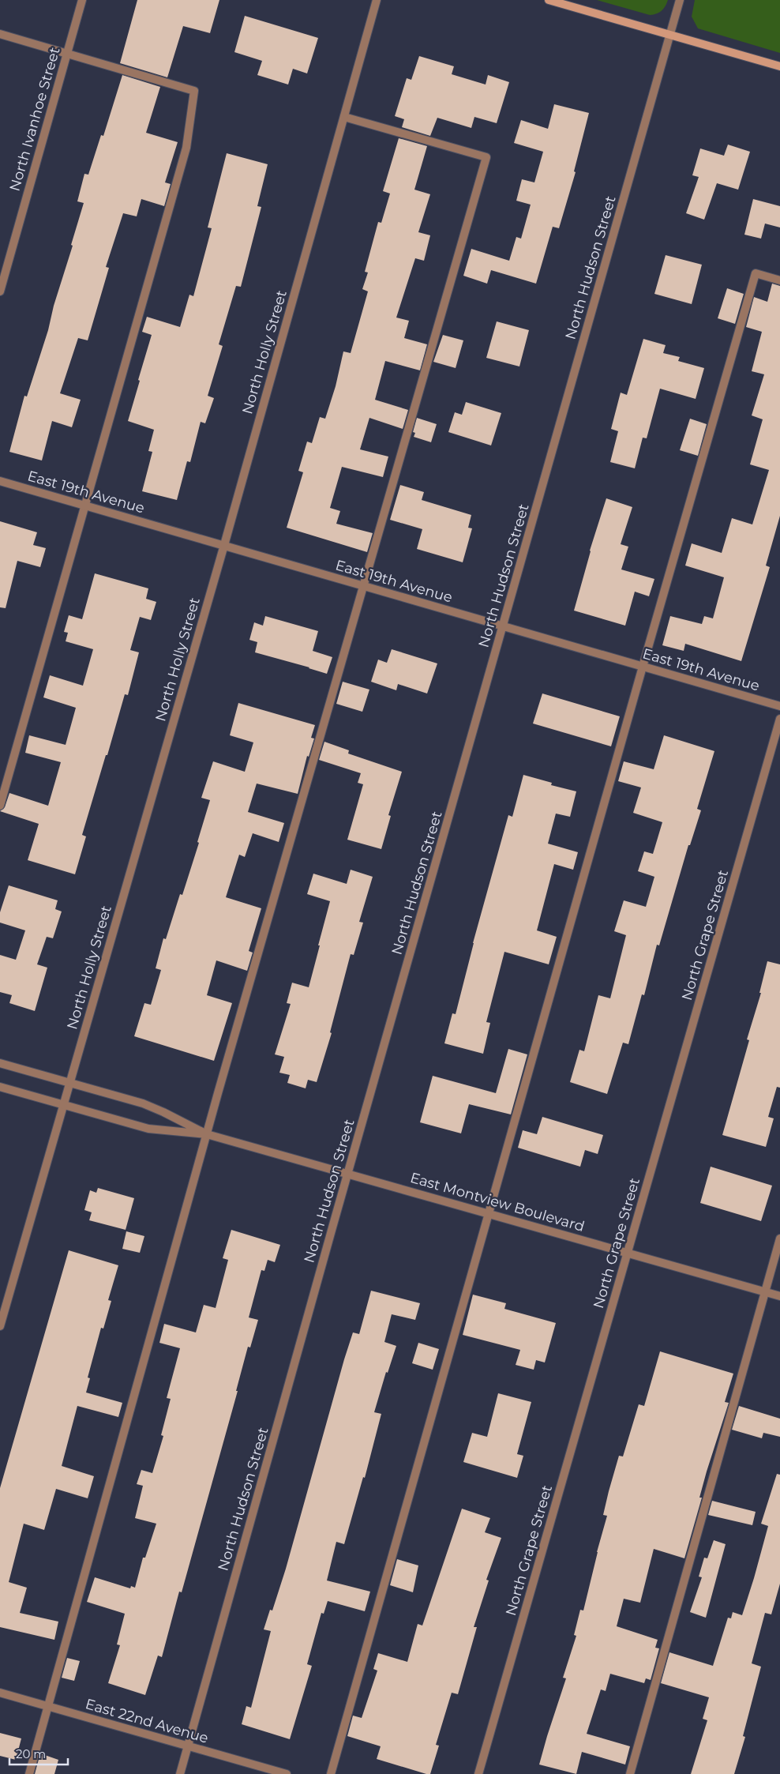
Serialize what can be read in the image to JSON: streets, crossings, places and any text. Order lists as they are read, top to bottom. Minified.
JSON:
{"streets":{"street":["North Ivanhoe Street","North Hudson Street","North Holly Street","East 19th Avenue","North Grape Street","East Montview Boulevard","East 22nd Avenue"]},"crossings":[["North Hudson Street","East 19th Avenue"],["North Hudson Street","East Montview Boulevard"],["North Hudson Street","East 22nd Avenue"],["North Holly Street","East 19th Avenue"],["North Holly Street","East Montview Boulevard"],["North Grape Street","East Montview Boulevard"]],"scale_bar":"20 m"}
